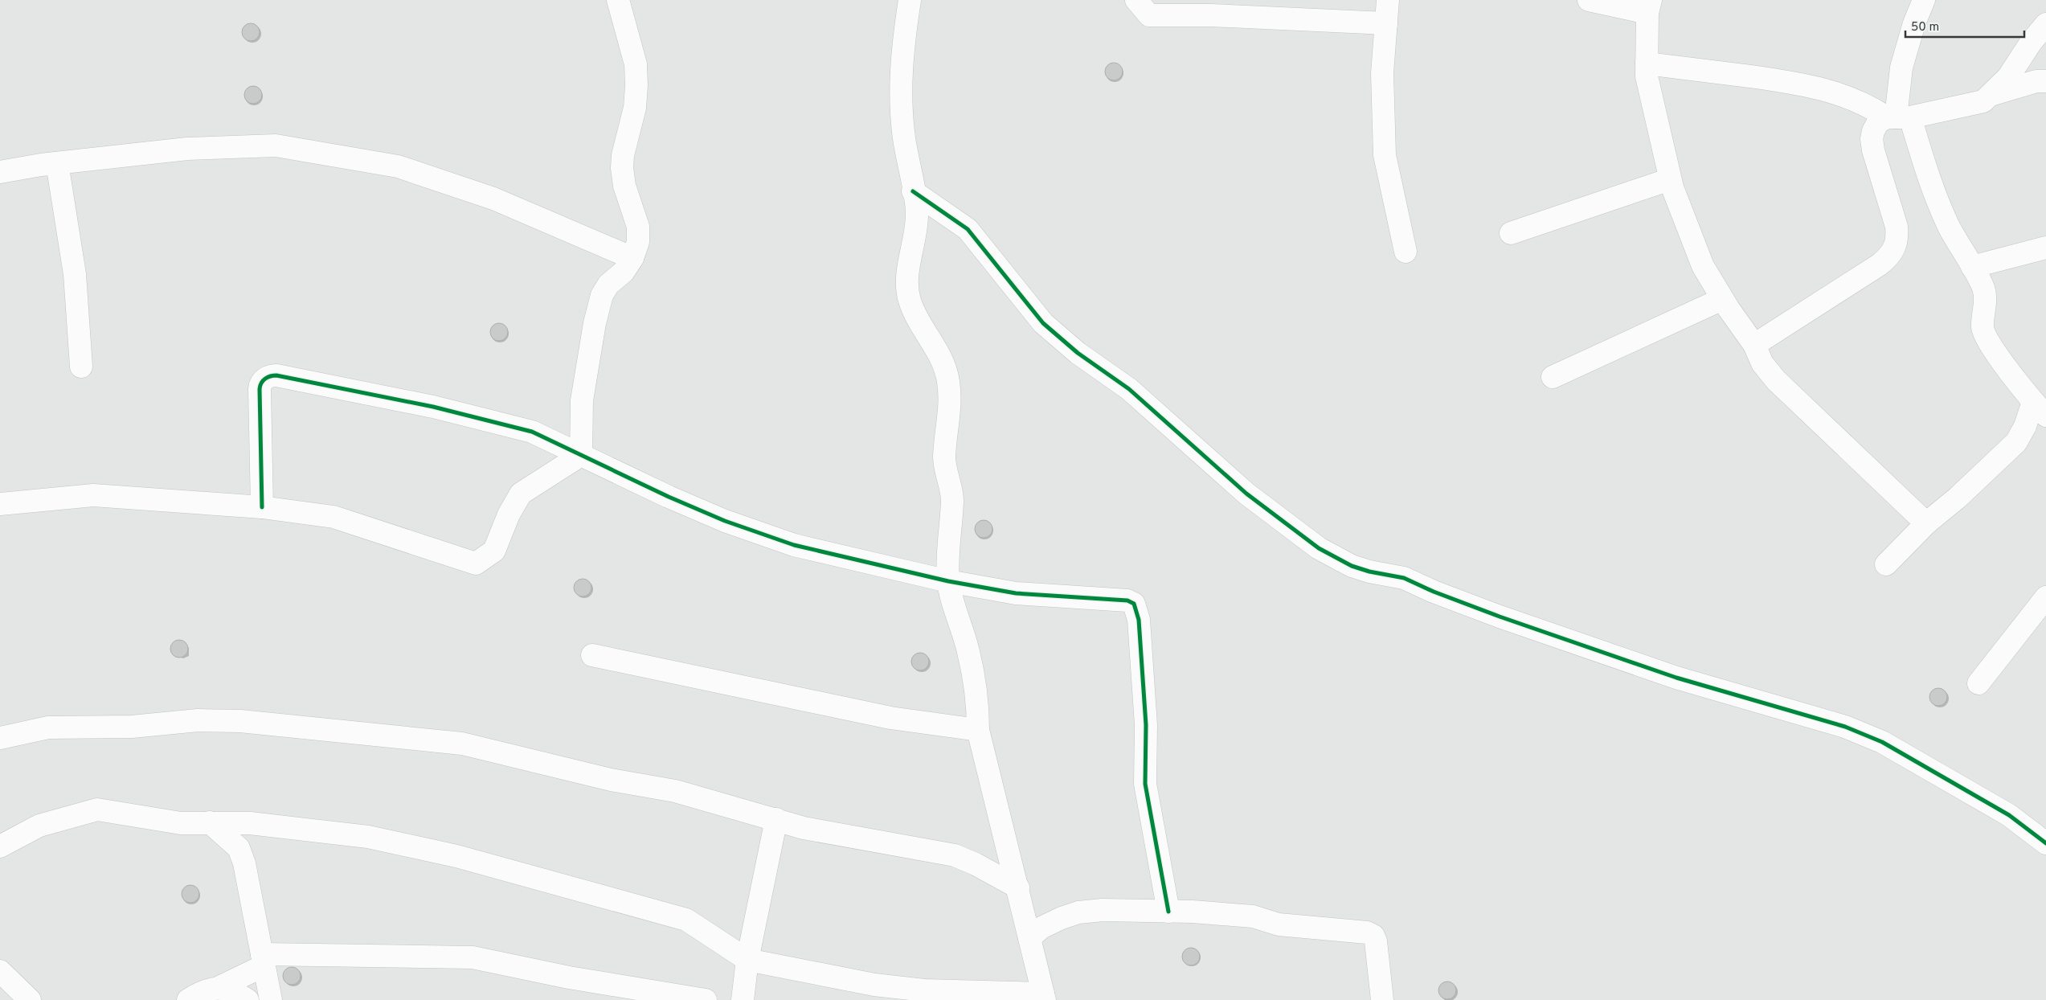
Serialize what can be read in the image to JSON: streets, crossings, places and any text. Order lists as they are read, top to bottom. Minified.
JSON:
{"scale_bar":"50 m"}
